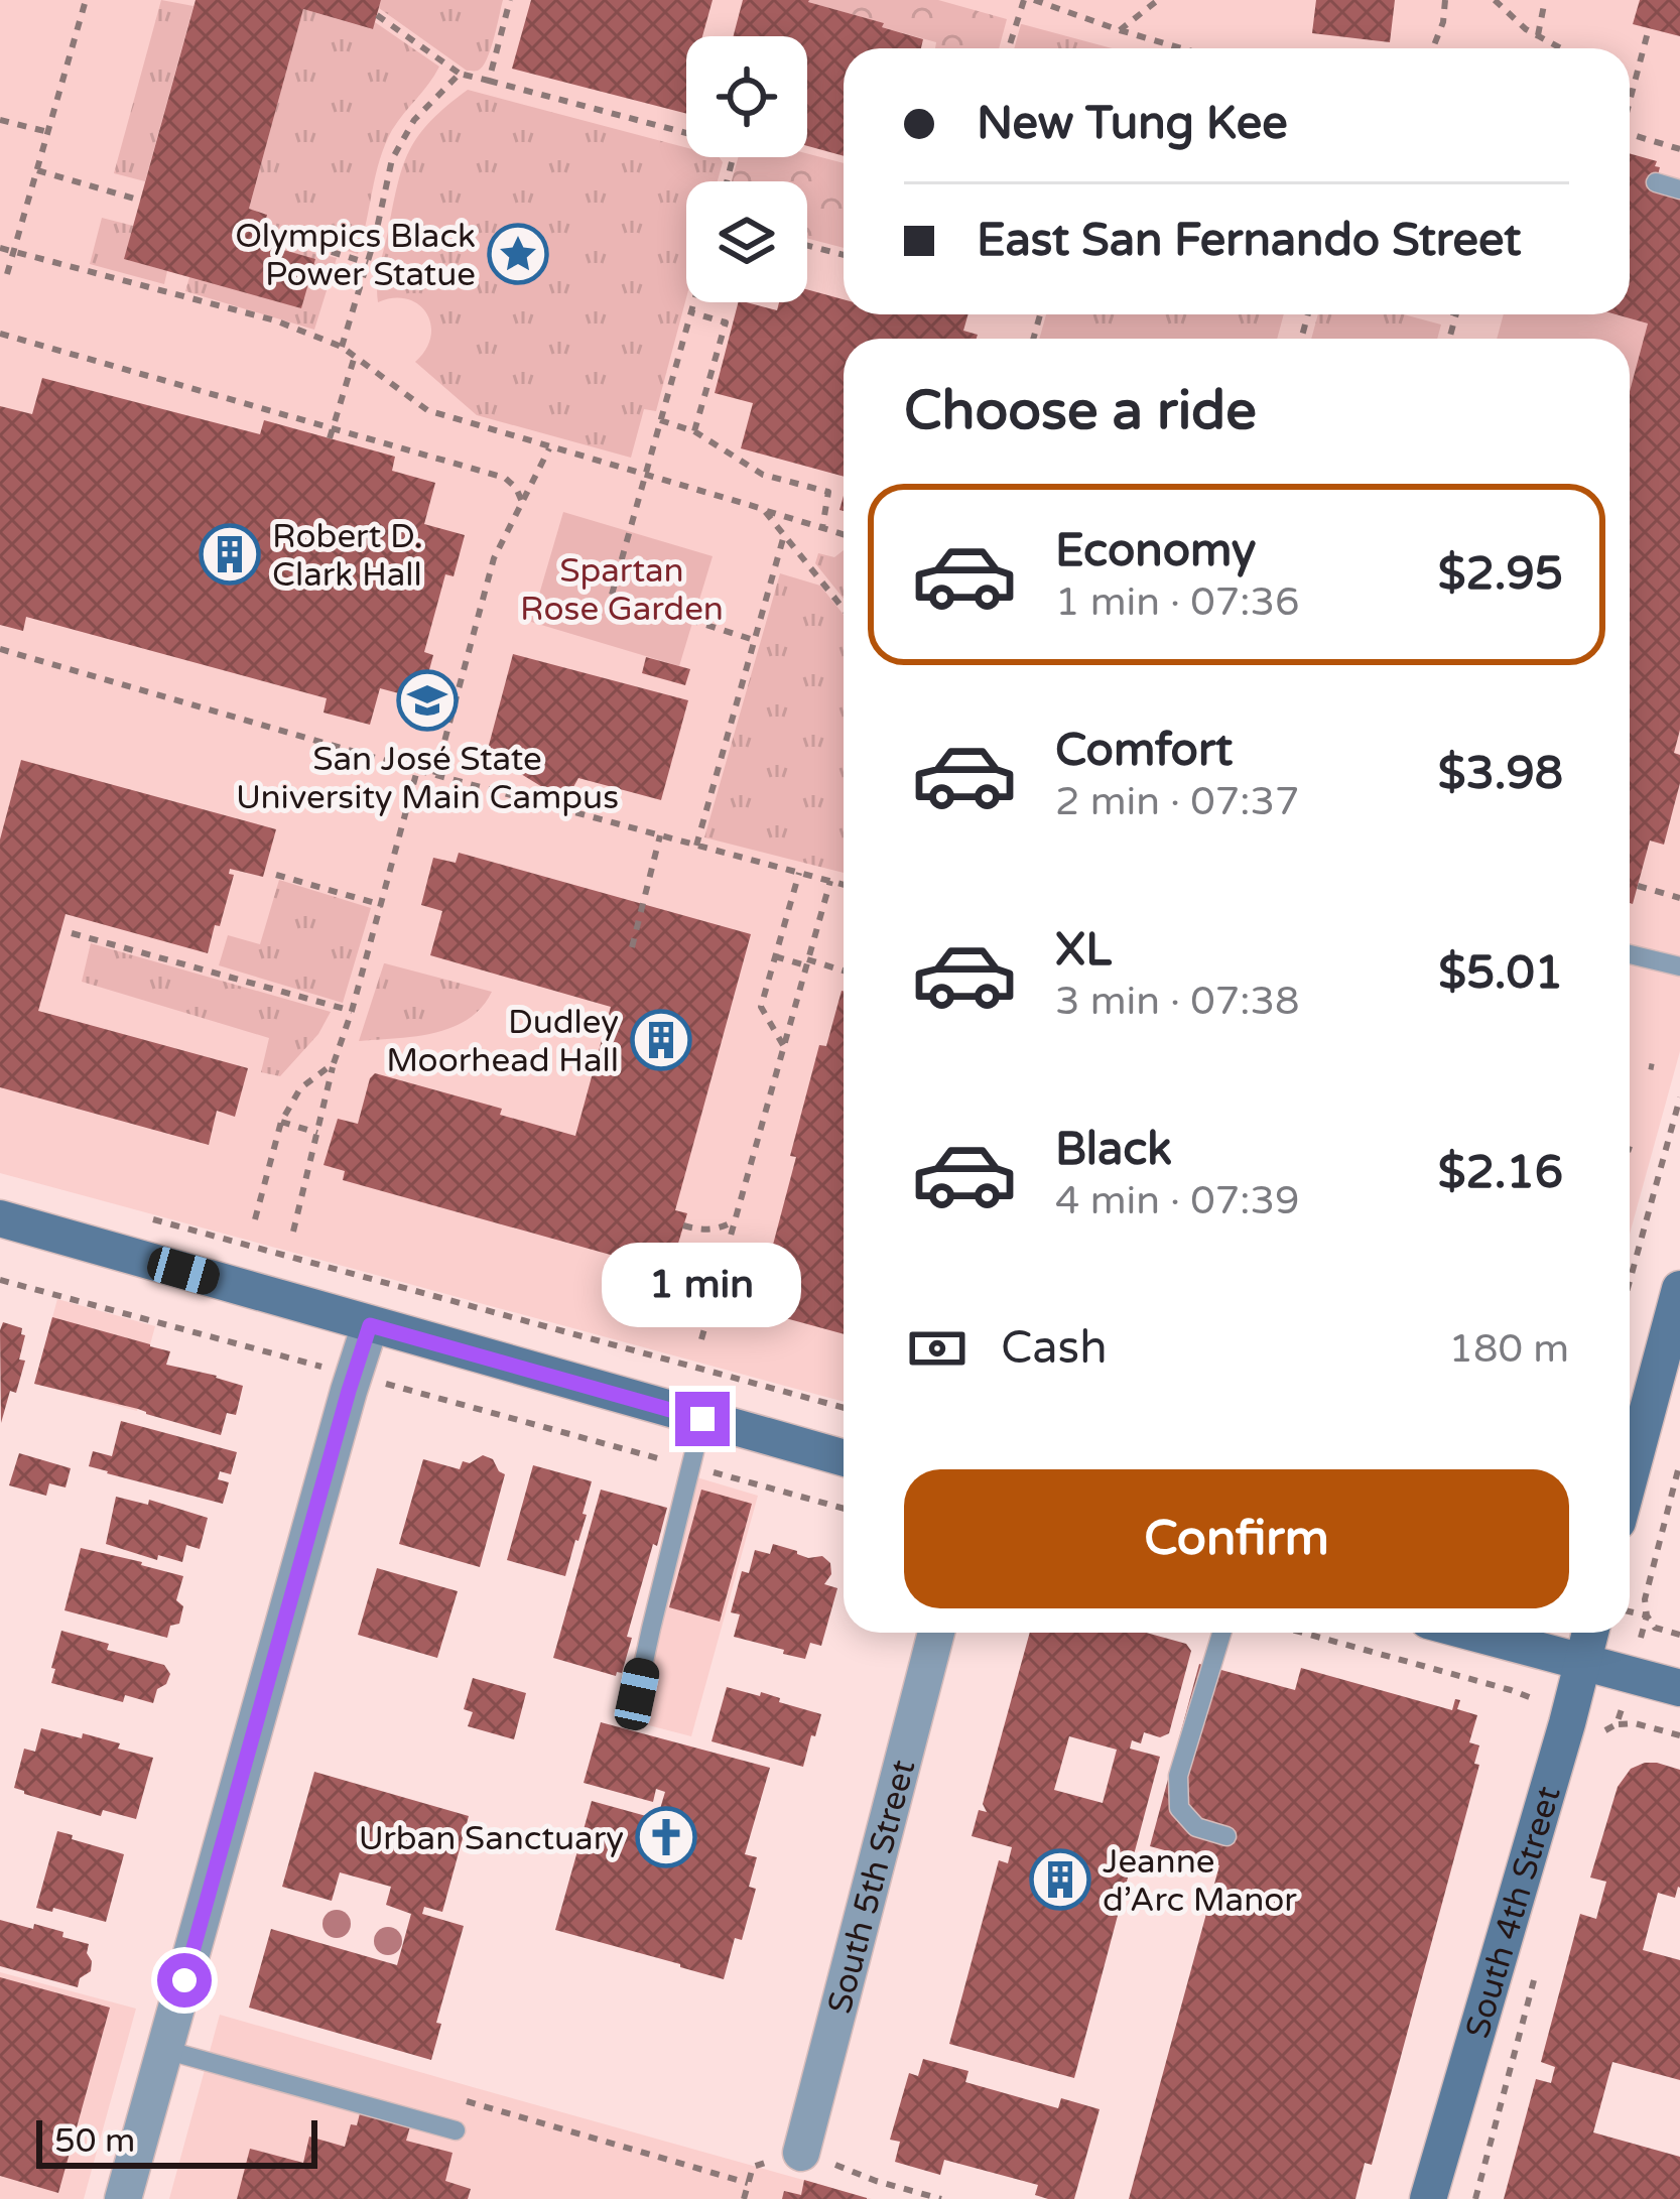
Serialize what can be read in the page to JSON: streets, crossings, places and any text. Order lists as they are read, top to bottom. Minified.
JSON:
{"streets":{"main road":["South 4th Street"],"street":["South 5th Street"]},"parks":["Spartan Rose Garden"],"places":{"place":["Olympics Black Power Statue"],"building":["Robert D. Clark Hall","Dudley Moorhead Hall","Jeanne d’Arc Manor"],"school or university":["San José State University Main Campus"],"church":["Urban Sanctuary"]},"scale_bar":"50 m","page":{"banner":["New Tung Kee","East San Fernando Street"],"heading":"Choose a ride","list":[{"name":"Economy","note":"1 min · 07:36","value":"$2.95"},{"name":"Comfort","note":"2 min · 07:37","value":"$3.98"},{"name":"XL","note":"3 min · 07:38","value":"$5.01"},{"name":"Black","note":"4 min · 07:39","value":"$2.16"}],"bubble":"1 min","pay":["Cash","180 m"],"buttons":"Confirm","scale":"50 m"}}
